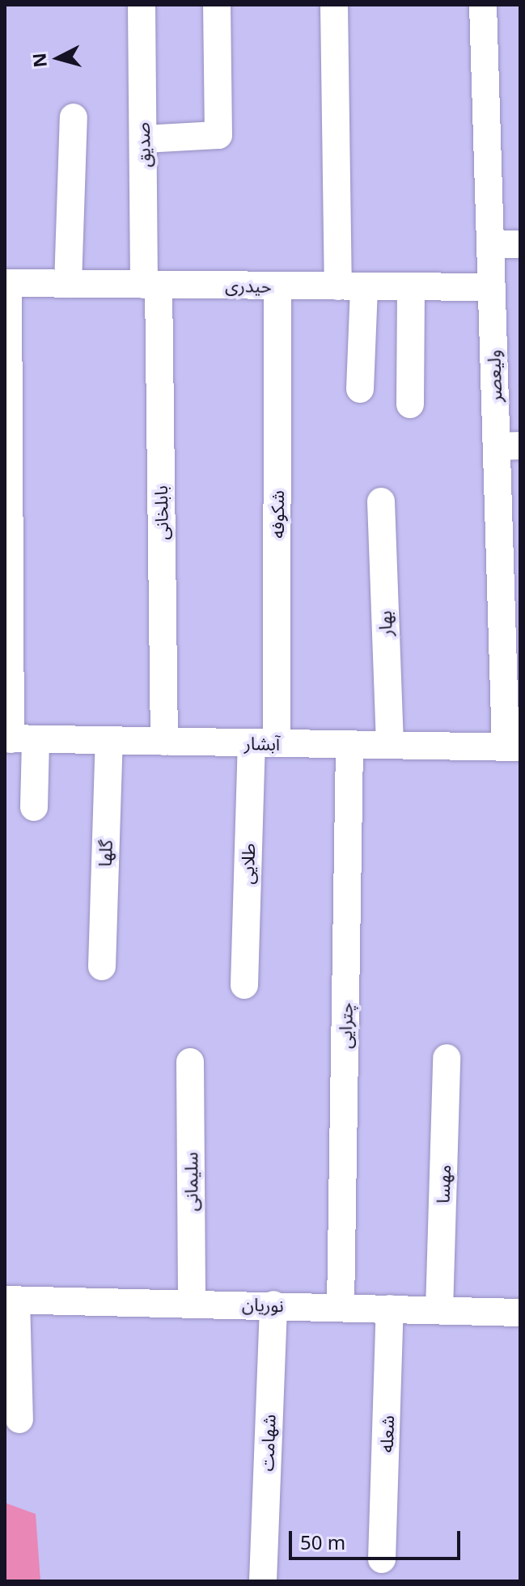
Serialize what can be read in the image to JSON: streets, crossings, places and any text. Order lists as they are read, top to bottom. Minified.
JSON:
{"streets":{"street":["صدیق","حیدری","ولیعصر","بابلخانی","شکوفه","بهار","آبشار","گلها","طلایی","چترایی","سلیمانی","مهسا","نوریان","شعله","شهامت"]},"crossings":[["صدیق","حیدری"],["صدیق","بابلخانی"],["حیدری","ولیعصر"],["حیدری","بابلخانی"],["حیدری","شکوفه"],["ولیعصر","آبشار"],["بابلخانی","آبشار"],["شکوفه","آبشار"],["شکوفه","طلایی"],["بهار","آبشار"],["آبشار","گلها"],["آبشار","طلایی"],["آبشار","چترایی"],["چترایی","نوریان"],["سلیمانی","نوریان"],["مهسا","نوریان"],["نوریان","شعله"],["نوریان","شهامت"]],"scale_bar":"50 m","north":"left"}
